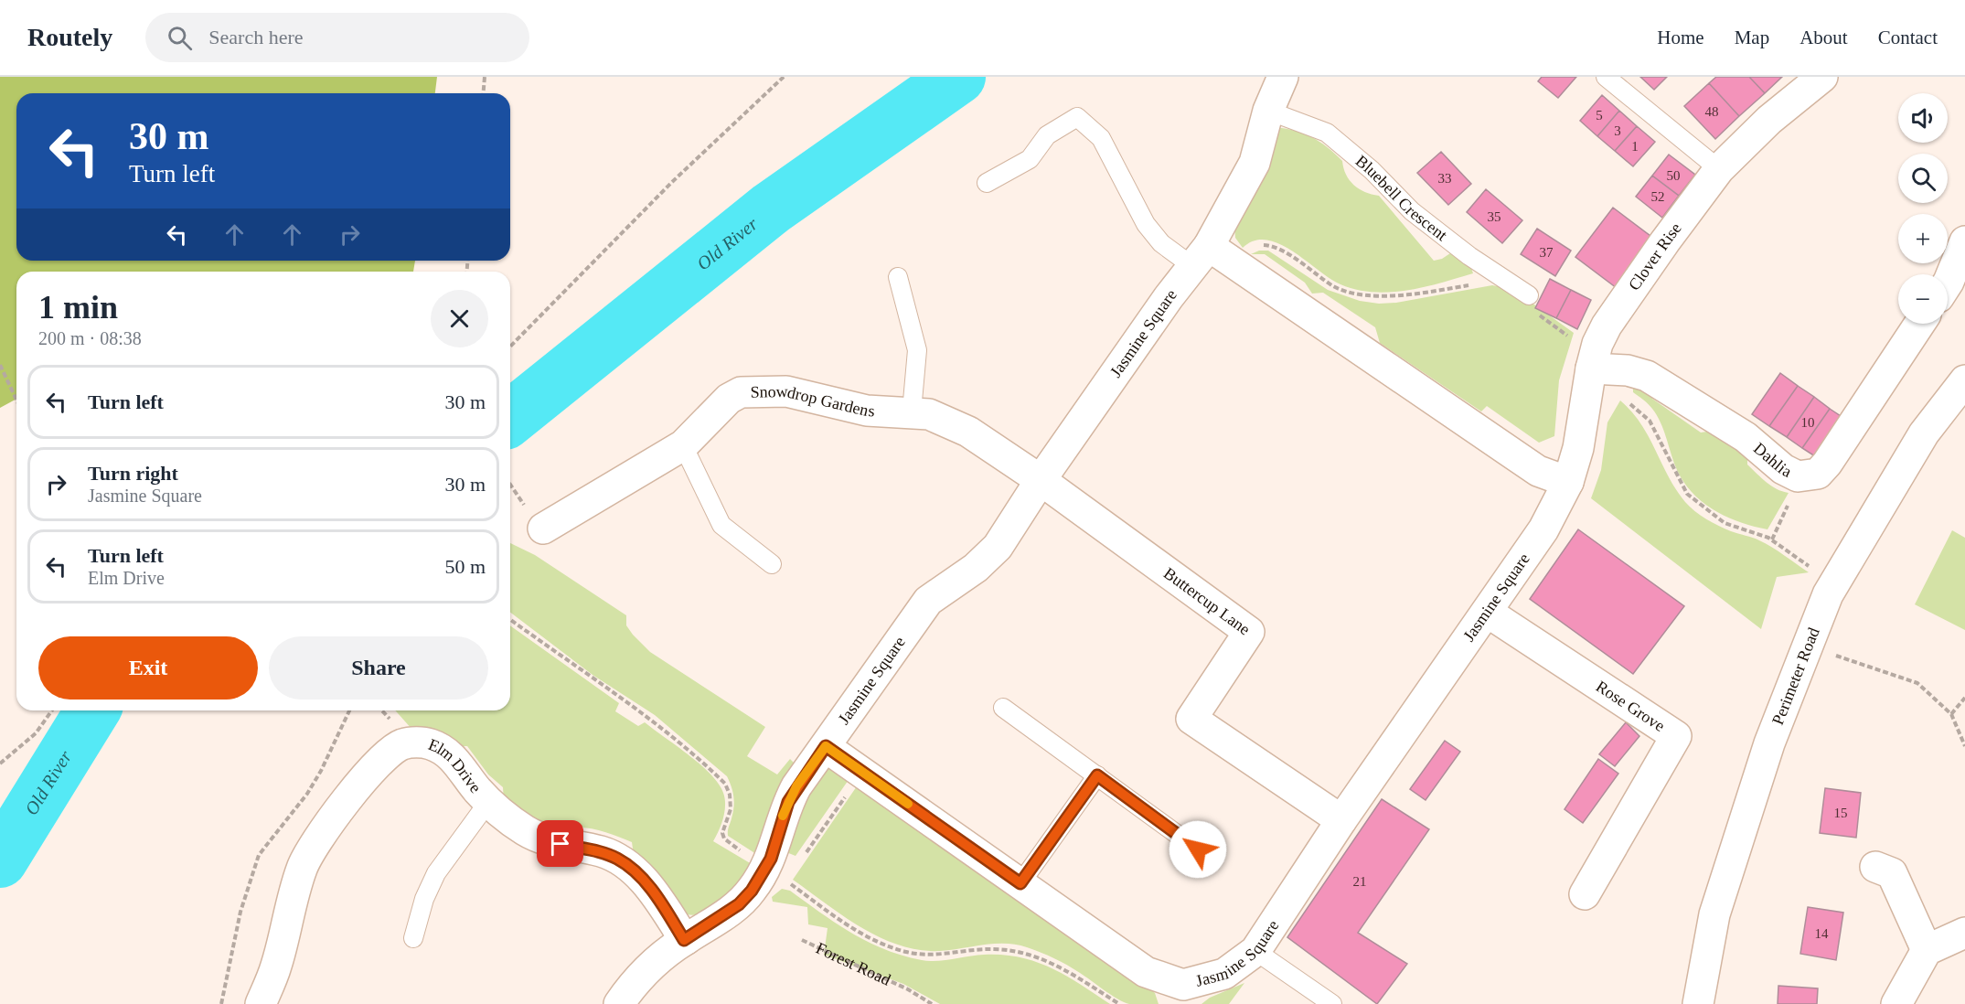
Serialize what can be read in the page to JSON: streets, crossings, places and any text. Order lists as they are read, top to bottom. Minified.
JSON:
{"streets":{"street":["Clover Rise","Jasmine Square","Snowdrop Gardens","Dahlia","Buttercup Lane","Perimeter Road","Rose Grove","Elm Drive"],"lane":["Bluebell Crescent"],"path":["Forest Road"]},"crossings":[["Clover Rise","Jasmine Square"],["Clover Rise","Dahlia"],["Jasmine Square","Snowdrop Gardens"],["Jasmine Square","Buttercup Lane"],["Jasmine Square","Rose Grove"],["Snowdrop Gardens","Buttercup Lane"]],"water":["Old River"],"house_numbers":["48","5","3","1","50","33","52","35","37","10","15","21","14"],"page":{"header":"Routely","search":"Search here","nav":["Home","Map","About","Contact"],"map_buttons":["+","−"],"turn":["30 m","Turn left"],"heading":["1 min","200 m · 08:38"],"list":[{"name":"Turn left","value":"30 m"},{"name":"Turn right","note":"Jasmine Square","value":"30 m"},{"name":"Turn left","note":"Elm Drive","value":"50 m"}],"buttons":["Exit","Share"]}}
